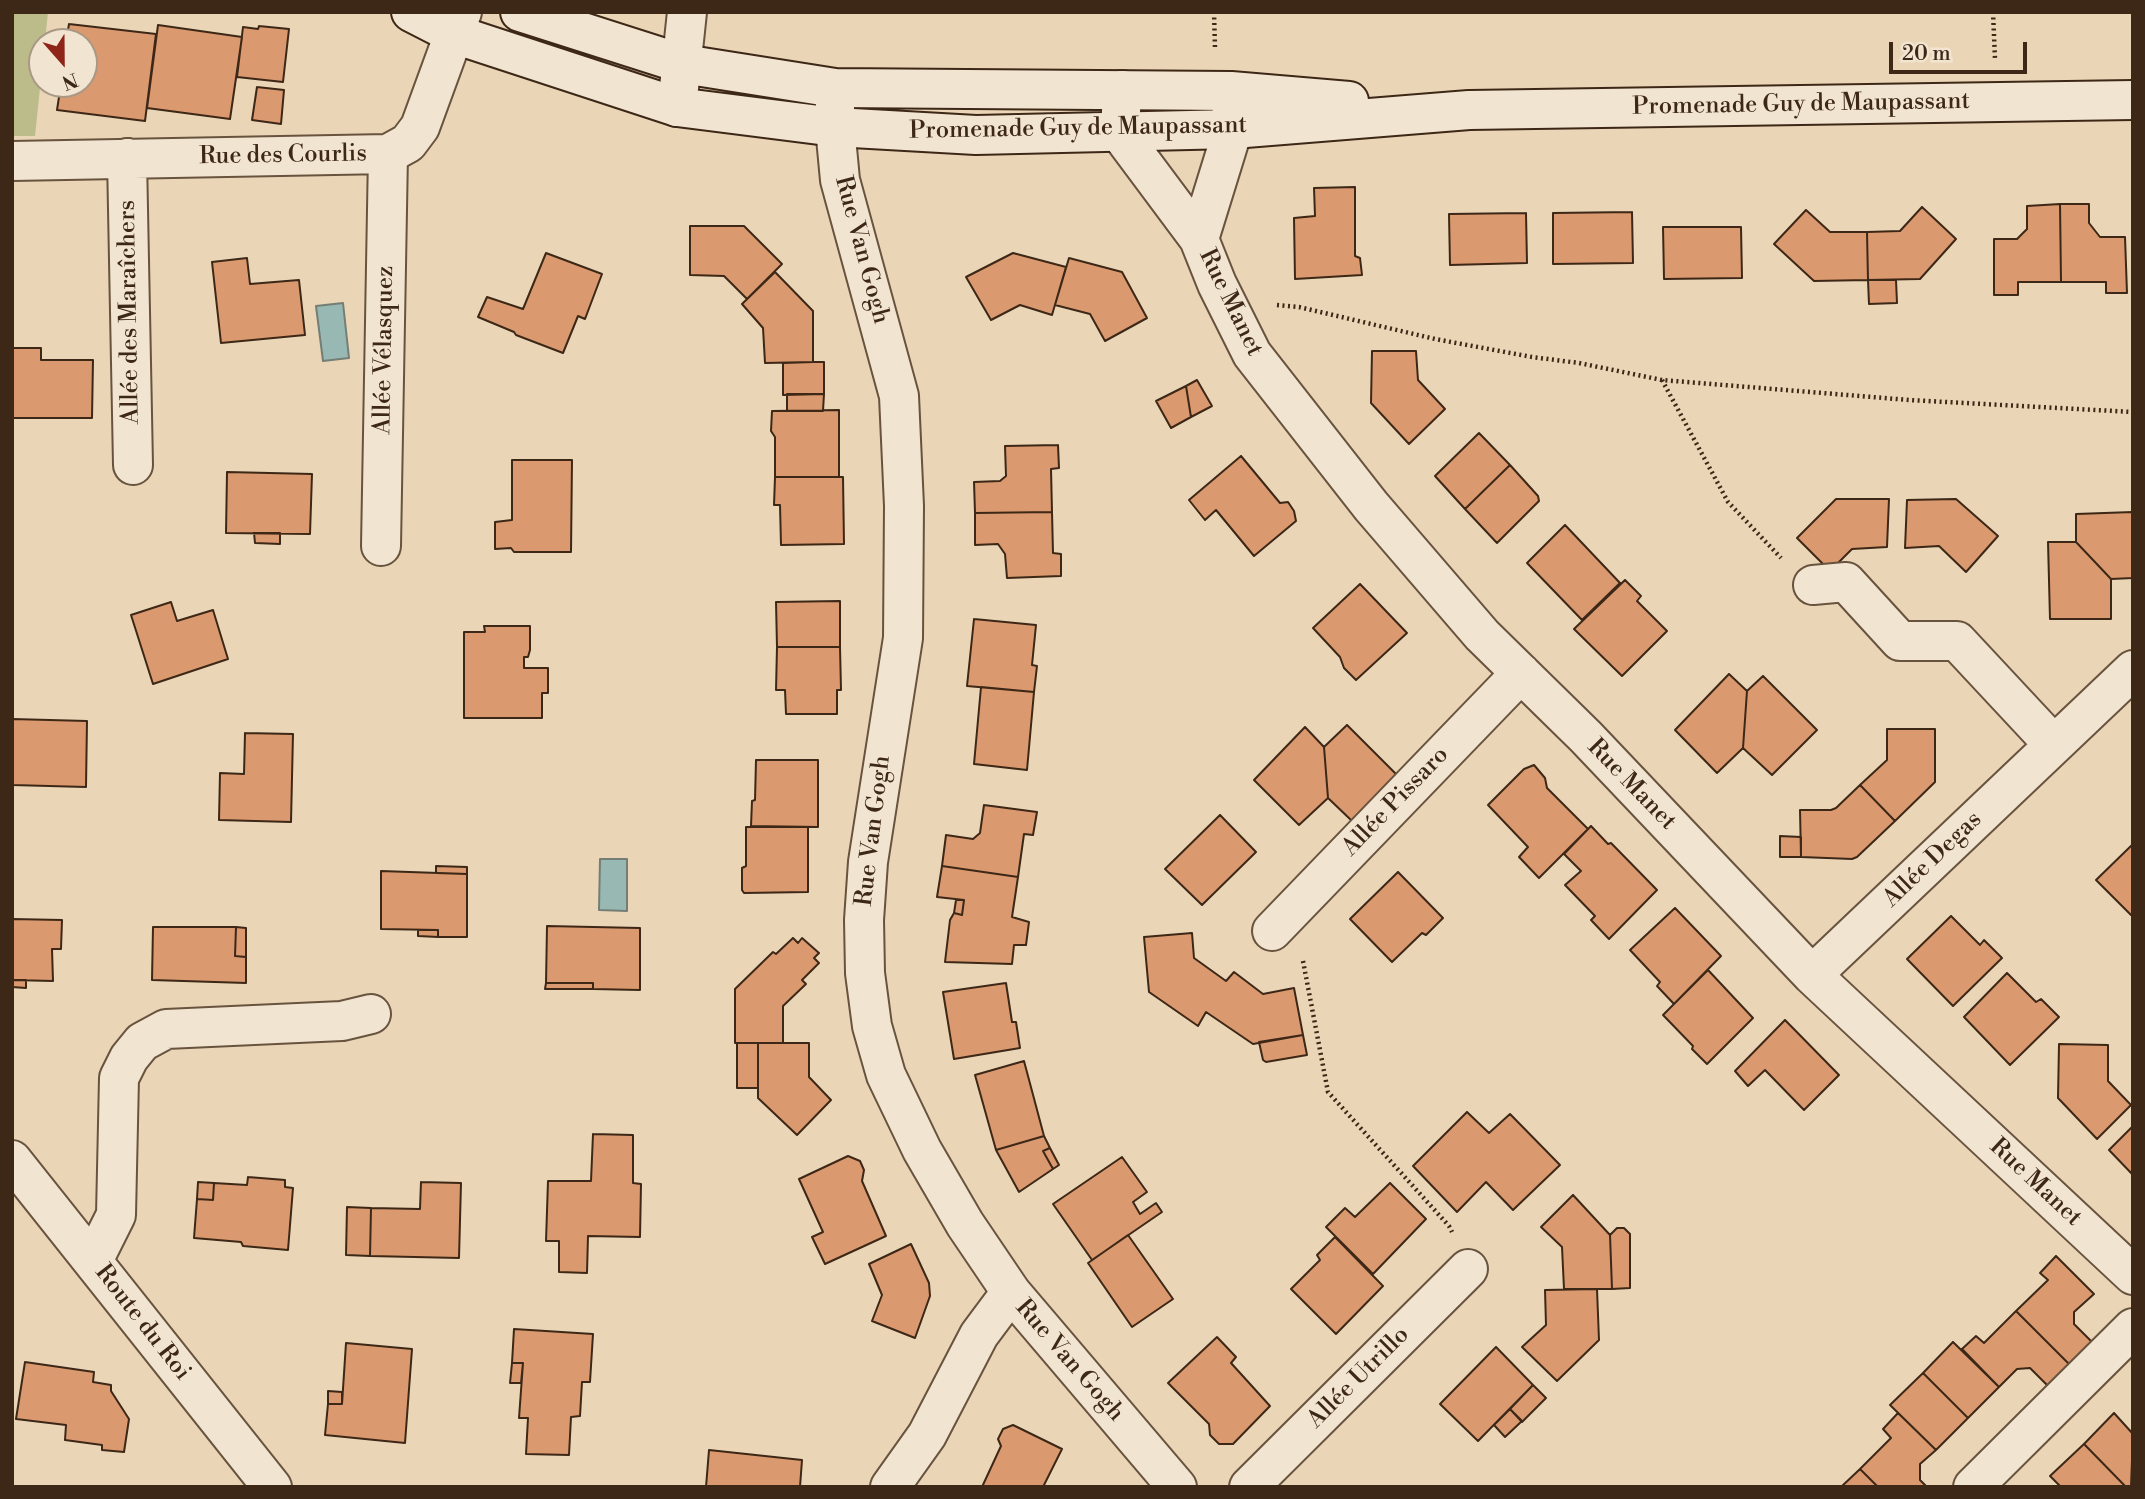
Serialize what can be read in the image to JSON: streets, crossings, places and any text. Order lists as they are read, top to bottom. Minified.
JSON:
{"streets":{"street":["Promenade Guy de Maupassant","Rue des Courlis","Rue Van Gogh","Rue Manet","Allée des Maraîchers","Allée Vélasquez","Allée Pissaro","Allée Degas","Route du Roi","Allée Utrillo"]},"crossings":[["Promenade Guy de Maupassant","Rue des Courlis"],["Promenade Guy de Maupassant","Rue Van Gogh"],["Promenade Guy de Maupassant","Rue Manet"],["Rue des Courlis","Allée des Maraîchers"],["Rue des Courlis","Allée Vélasquez"],["Rue Manet","Allée Pissaro"],["Rue Manet","Allée Degas"]],"scale_bar":"20 m","north":"bottom"}
